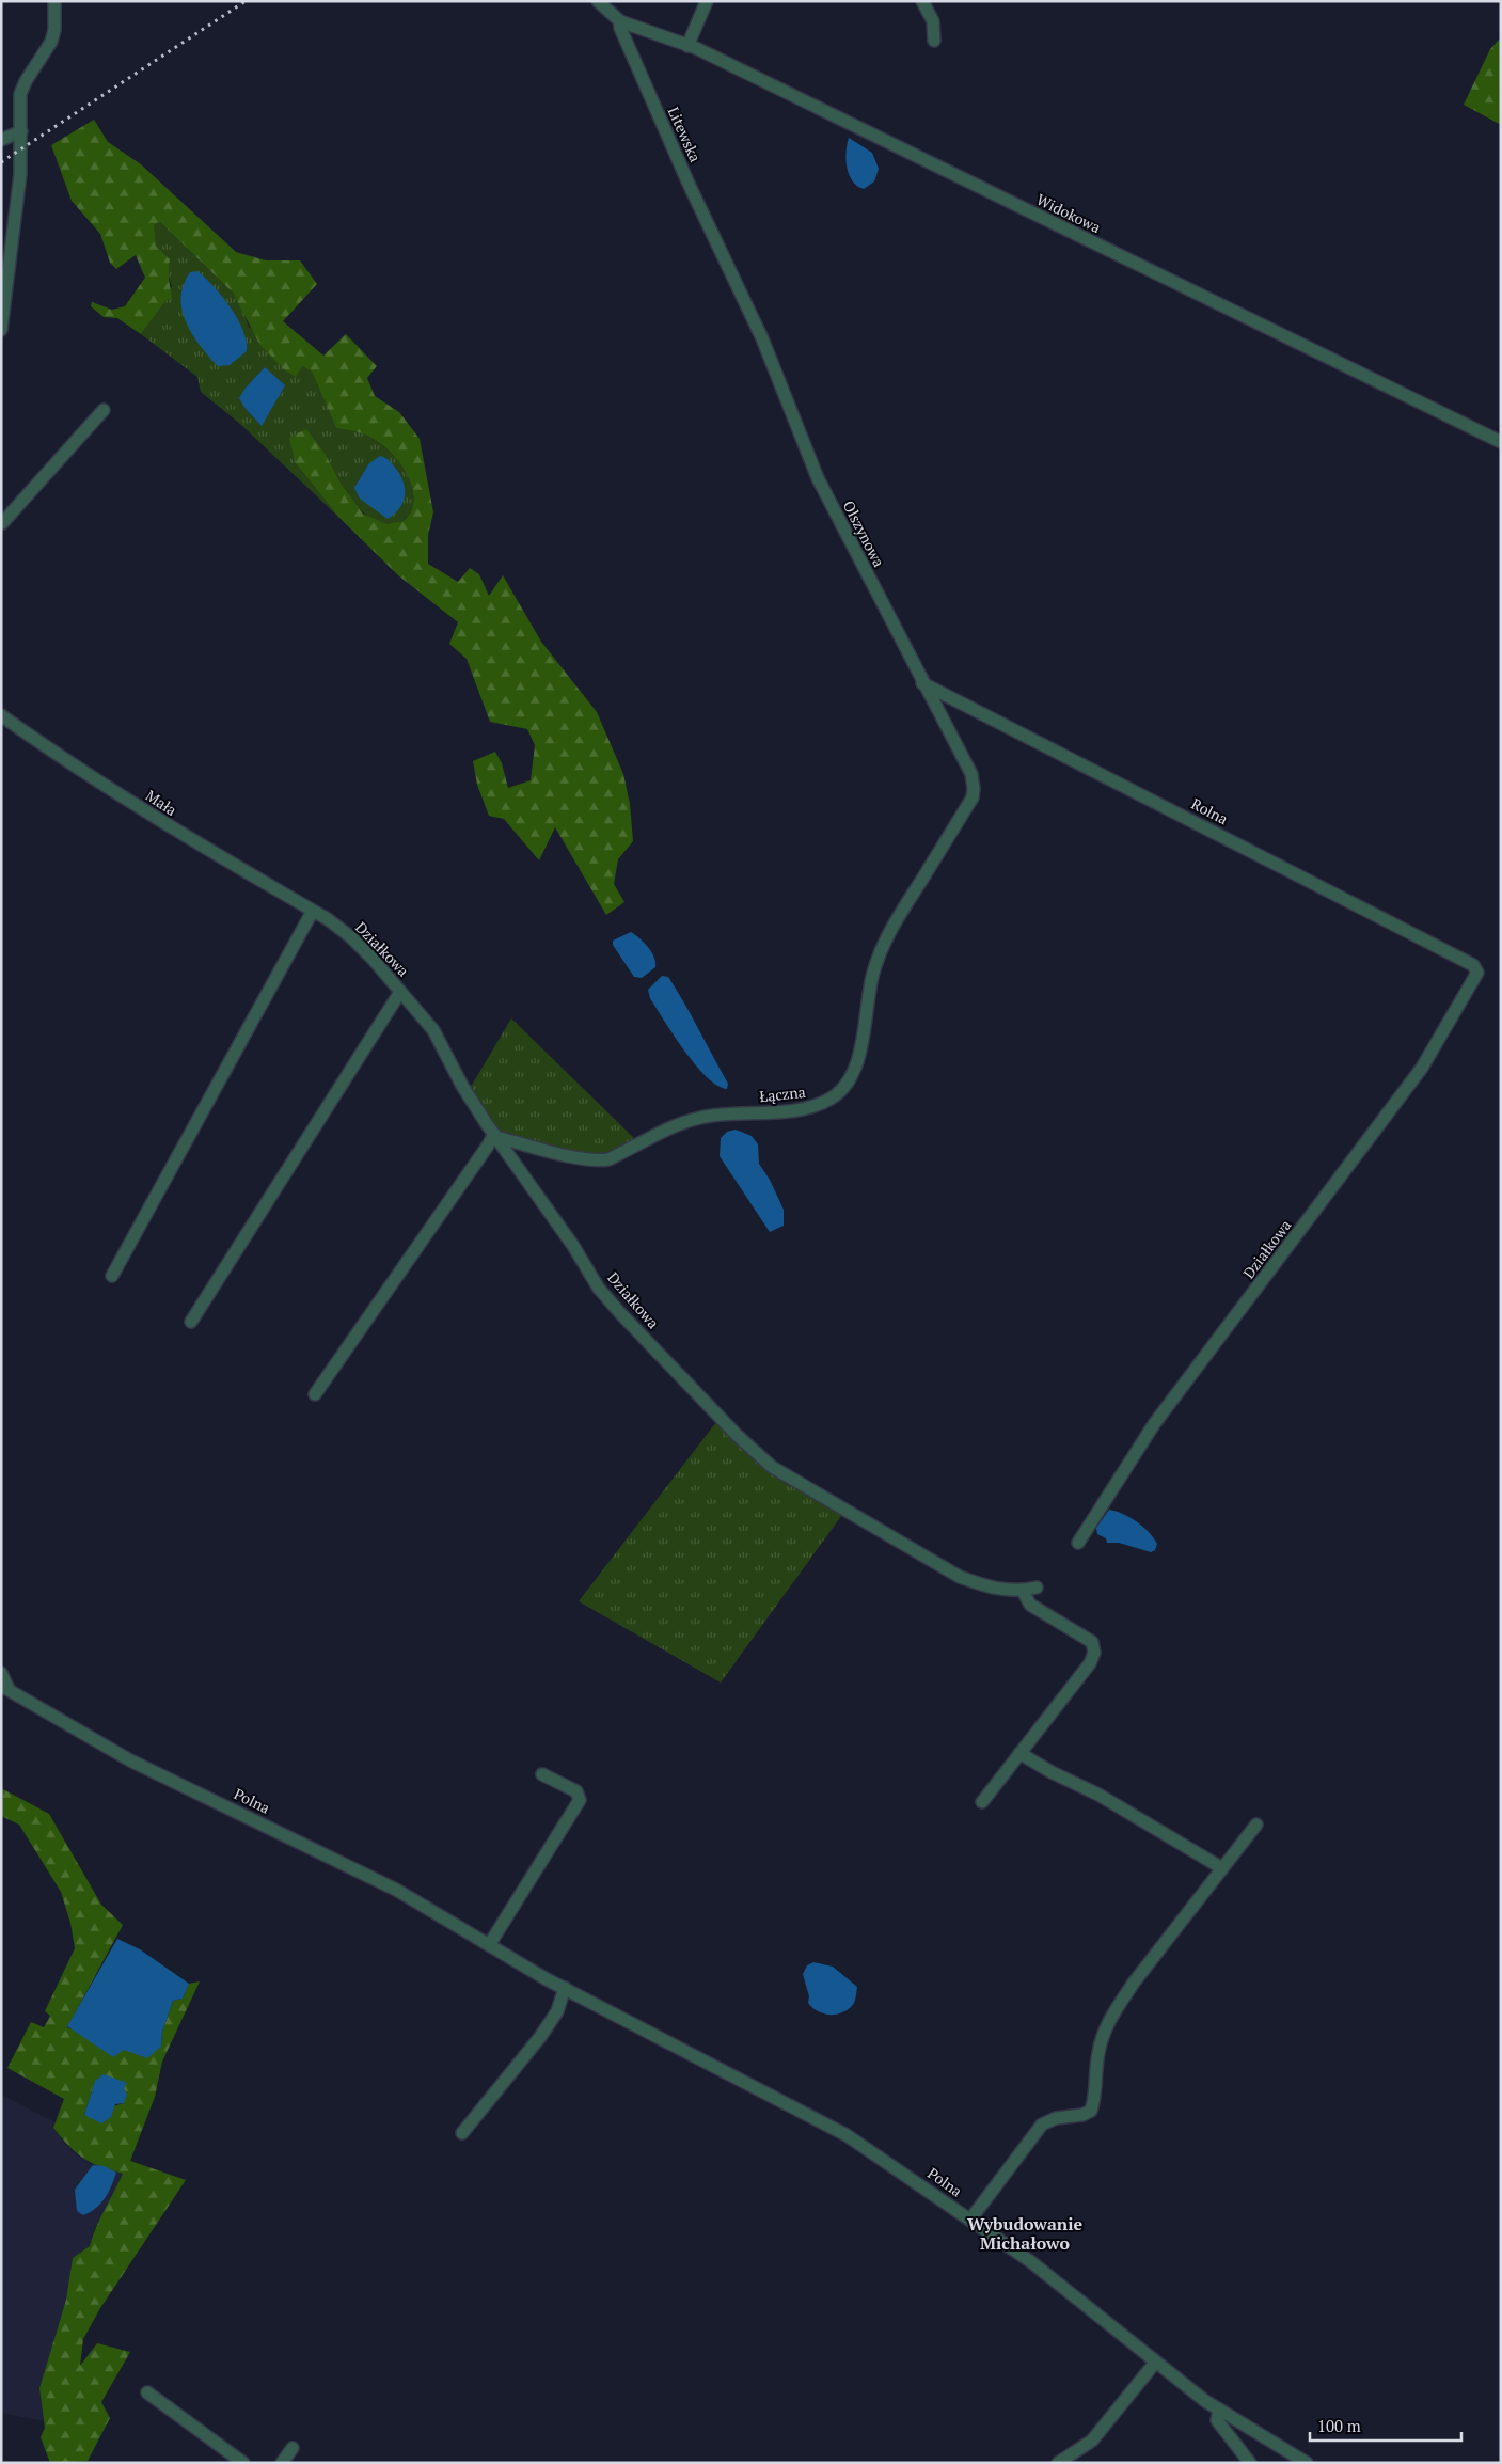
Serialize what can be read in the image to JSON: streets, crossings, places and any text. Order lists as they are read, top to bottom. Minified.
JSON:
{"streets":{"street":["Litewska","Widokowa","Olszynowa","Mała","Rolna","Działkowa","Łączna","Polna"]},"crossings":[["Litewska","Widokowa"],["Litewska","Olszynowa"],["Olszynowa","Rolna"],["Olszynowa","Łączna"],["Mała","Działkowa"],["Rolna","Działkowa"],["Działkowa","Łączna"]],"districts":["Wybudowanie Michałowo"],"scale_bar":"100 m"}
